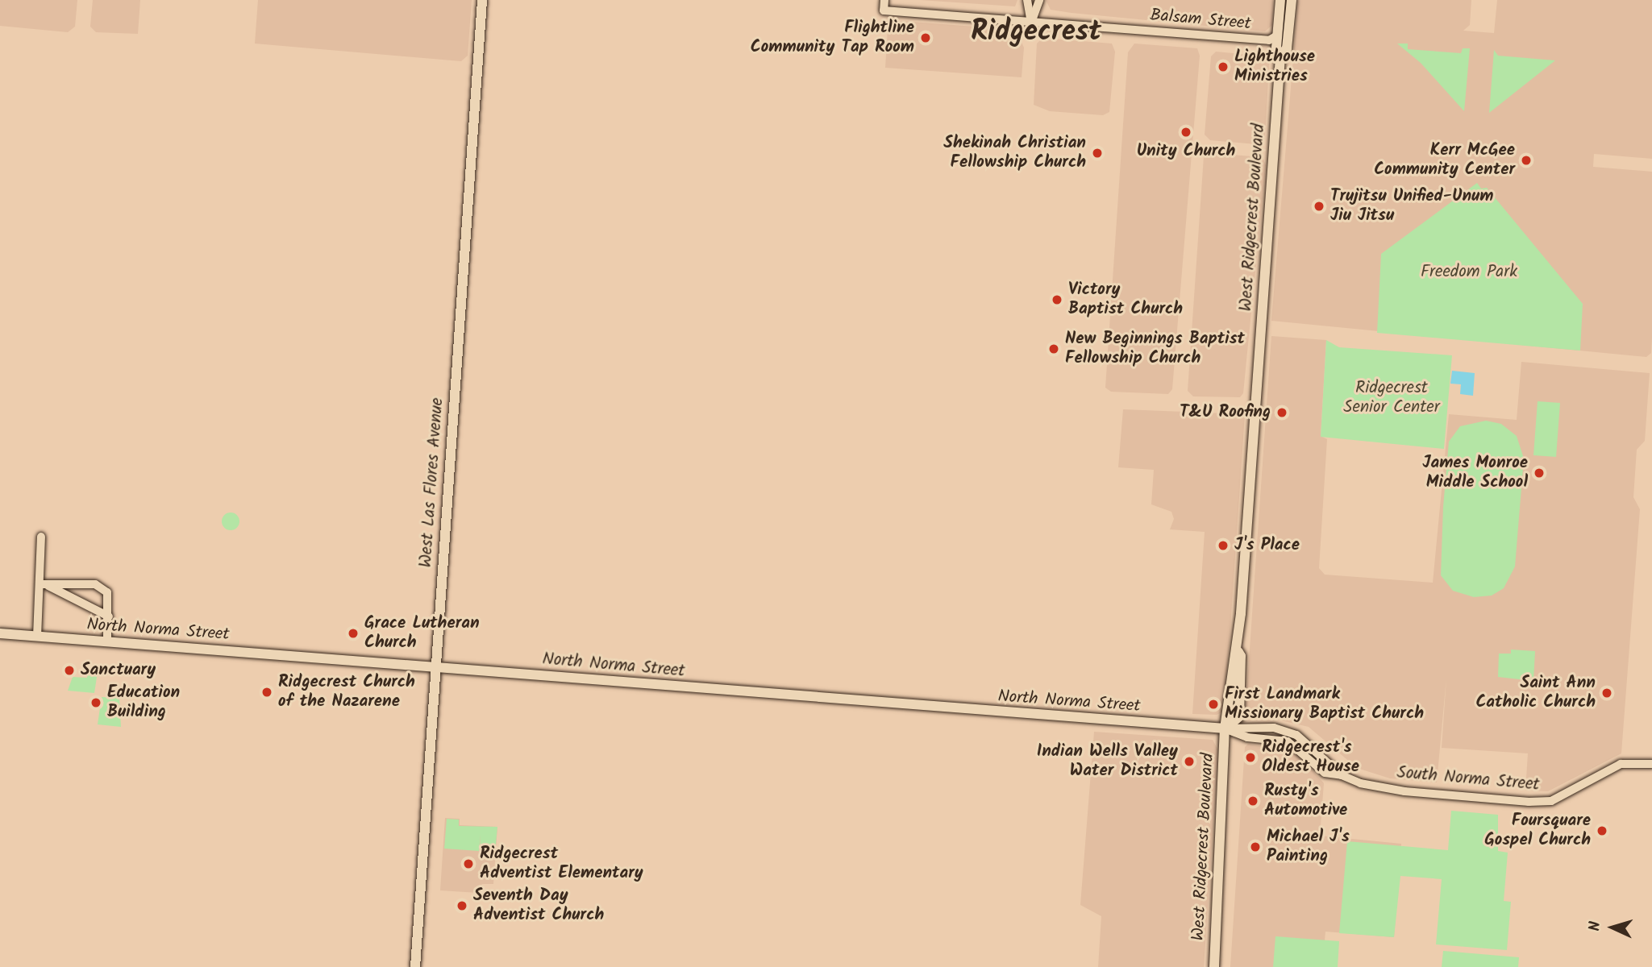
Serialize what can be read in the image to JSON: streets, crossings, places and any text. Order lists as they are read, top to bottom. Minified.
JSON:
{"streets":{"main road":["West Ridgecrest Boulevard","West Las Flores Avenue","North Norma Street"],"street":["Balsam Street","South Norma Street"]},"crossings":[["Balsam Street","West Ridgecrest Boulevard"],["West Ridgecrest Boulevard","North Norma Street"],["West Ridgecrest Boulevard","South Norma Street"],["West Las Flores Avenue","North Norma Street"],["North Norma Street","South Norma Street"]],"districts":["Ridgecrest"],"parks":["Freedom Park","Ridgecrest Senior Center"],"places":["Flightline Community Tap Room","Lighthouse Ministries","Unity Church","Shekinah Christian Fellowship Church","Kerr McGee Community Center","Trujitsu Unified-Unum Jiu Jitsu","Victory Baptist Church","New Beginnings Baptist Fellowship Church","T&U Roofing","James Monroe Middle School","J's Place","Grace Lutheran Church","Sanctuary","Ridgecrest Church of the Nazarene","Saint Ann Catholic Church","Education Building","First Landmark Missionary Baptist Church","Ridgecrest's Oldest House","Indian Wells Valley Water District","Rusty's Automotive","Foursquare Gospel Church","Michael J's Painting","Ridgecrest Adventist Elementary","Seventh Day Adventist Church"],"north":"left"}
